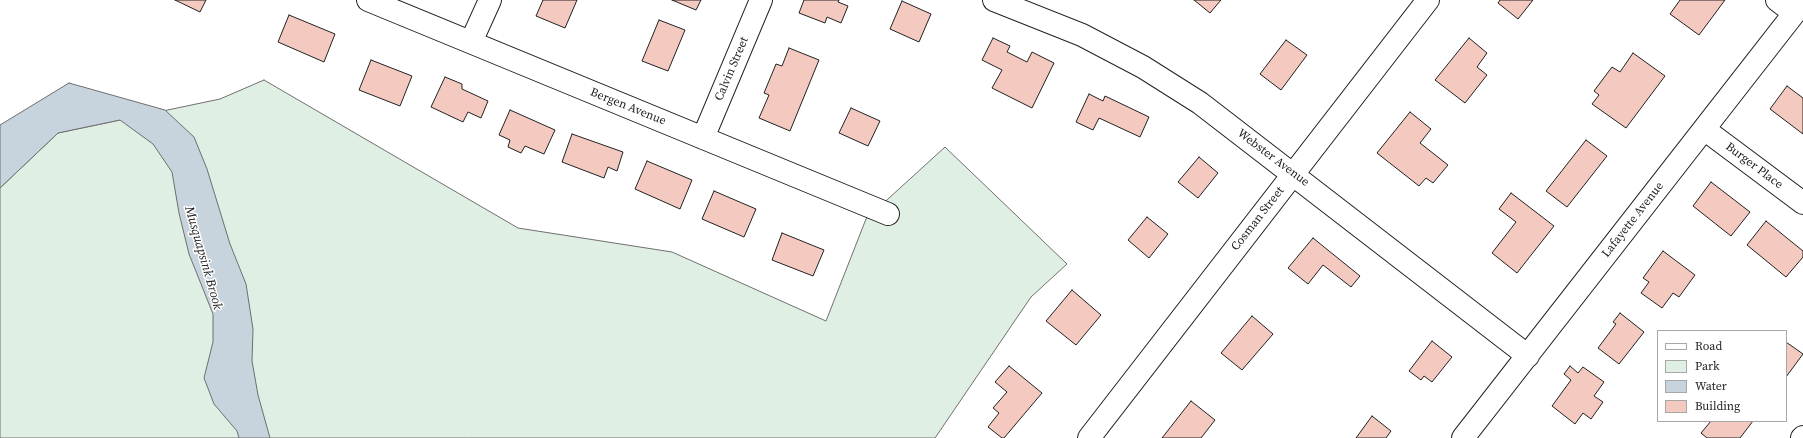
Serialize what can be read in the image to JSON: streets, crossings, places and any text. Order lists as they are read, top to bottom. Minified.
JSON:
{"streets":{"street":["Calvin Street","Bergen Avenue","Webster Avenue","Burger Place","Cosman Street","Lafayette Avenue"]},"crossings":[["Calvin Street","Bergen Avenue"],["Webster Avenue","Cosman Street"],["Webster Avenue","Lafayette Avenue"],["Burger Place","Lafayette Avenue"]],"water":["Musquapsink Brook"],"legend":["Road","Park","Water","Building"]}
